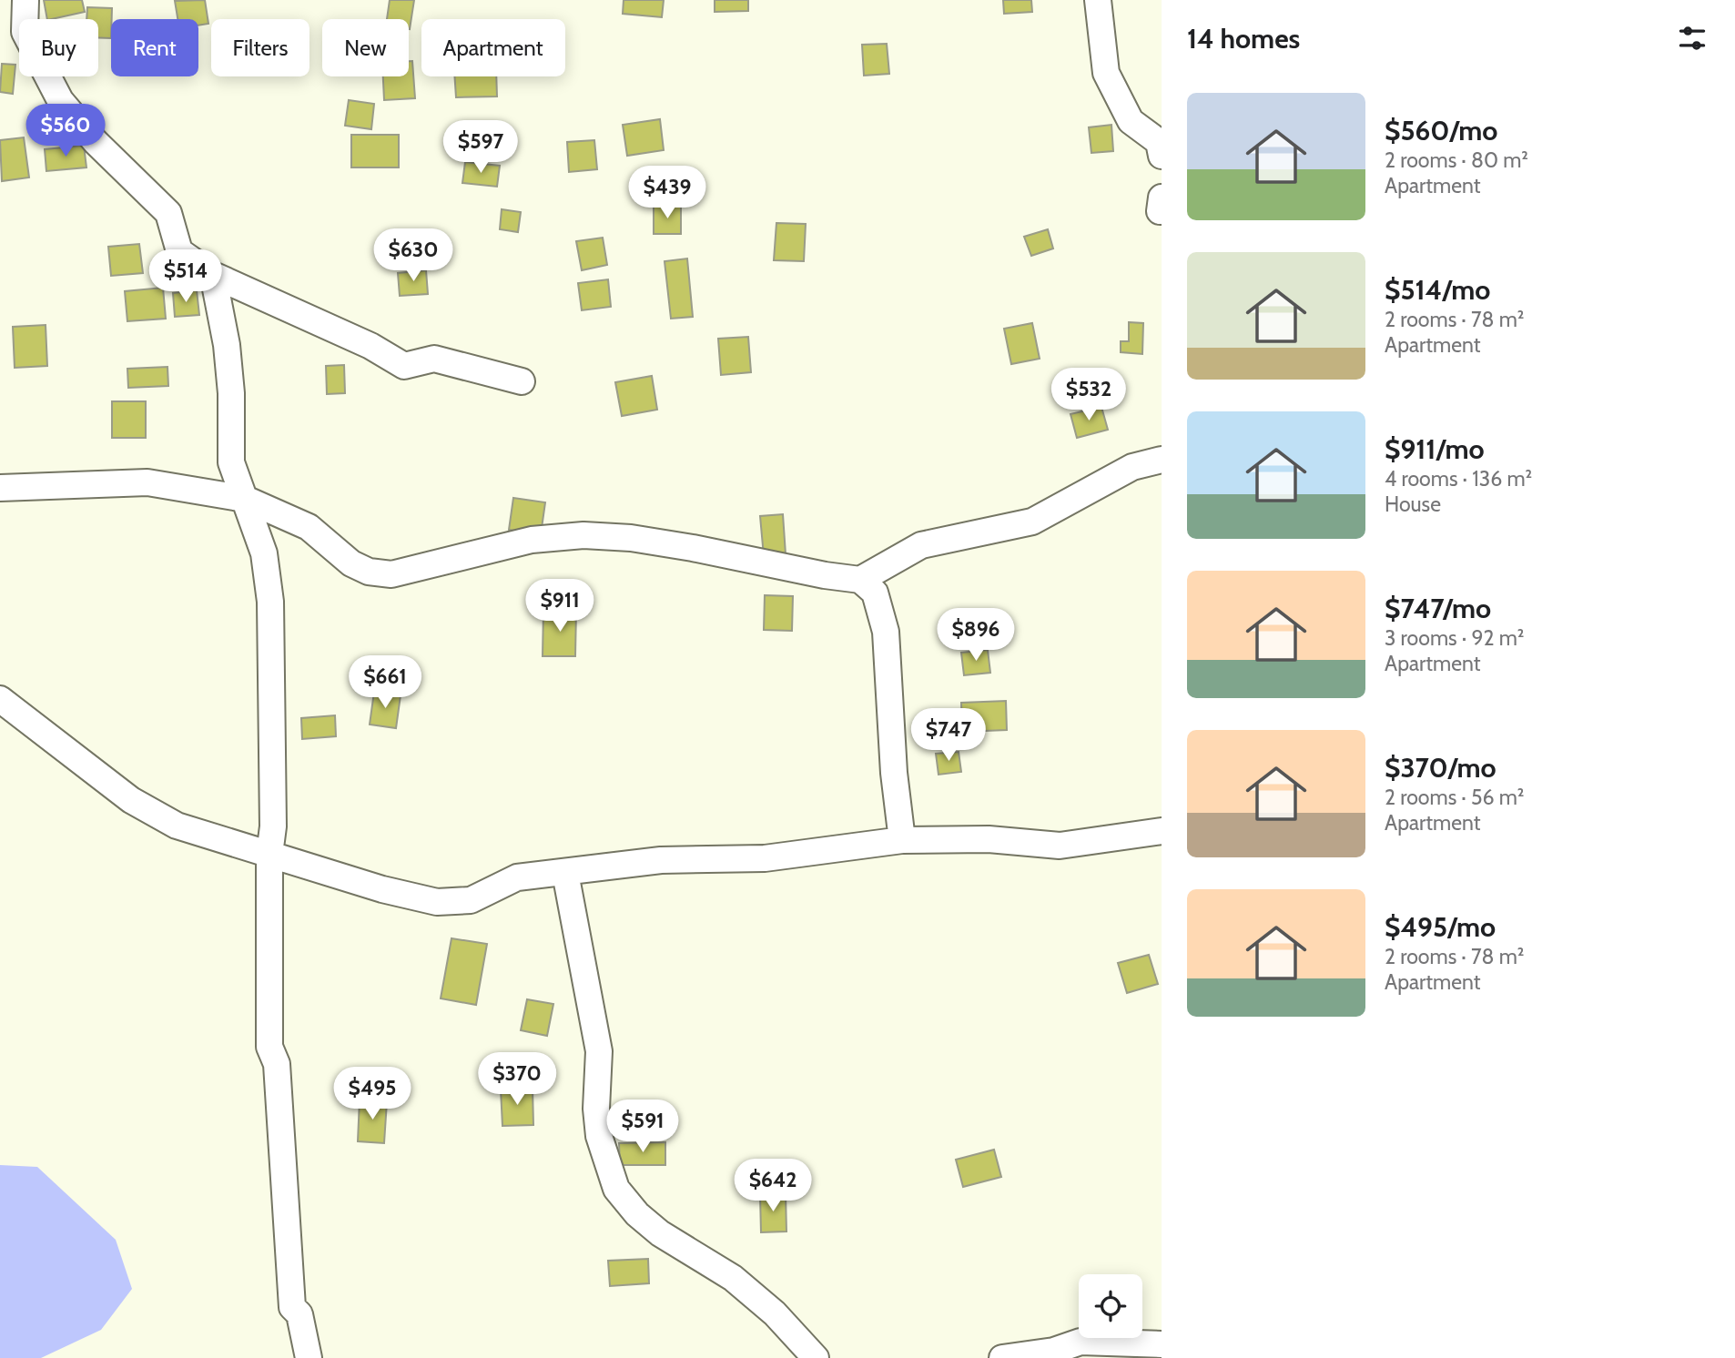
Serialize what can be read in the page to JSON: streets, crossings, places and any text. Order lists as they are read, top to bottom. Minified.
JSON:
{"page":{"heading":"14 homes","chip":["Buy","Rent","Filters","New","Apartment"],"list":[{"name":"$560/mo","note":"2 rooms · 80 m² · Apartment"},{"name":"$514/mo","note":"2 rooms · 78 m² · Apartment"},{"name":"$911/mo","note":"4 rooms · 136 m² · House"},{"name":"$747/mo","note":"3 rooms · 92 m² · Apartment"},{"name":"$370/mo","note":"2 rooms · 56 m² · Apartment"},{"name":"$495/mo","note":"2 rooms · 78 m² · Apartment"}],"price":["$560","$597","$439","$630","$514","$532","$911","$896","$661","$747","$370","$495","$591","$642"]}}
